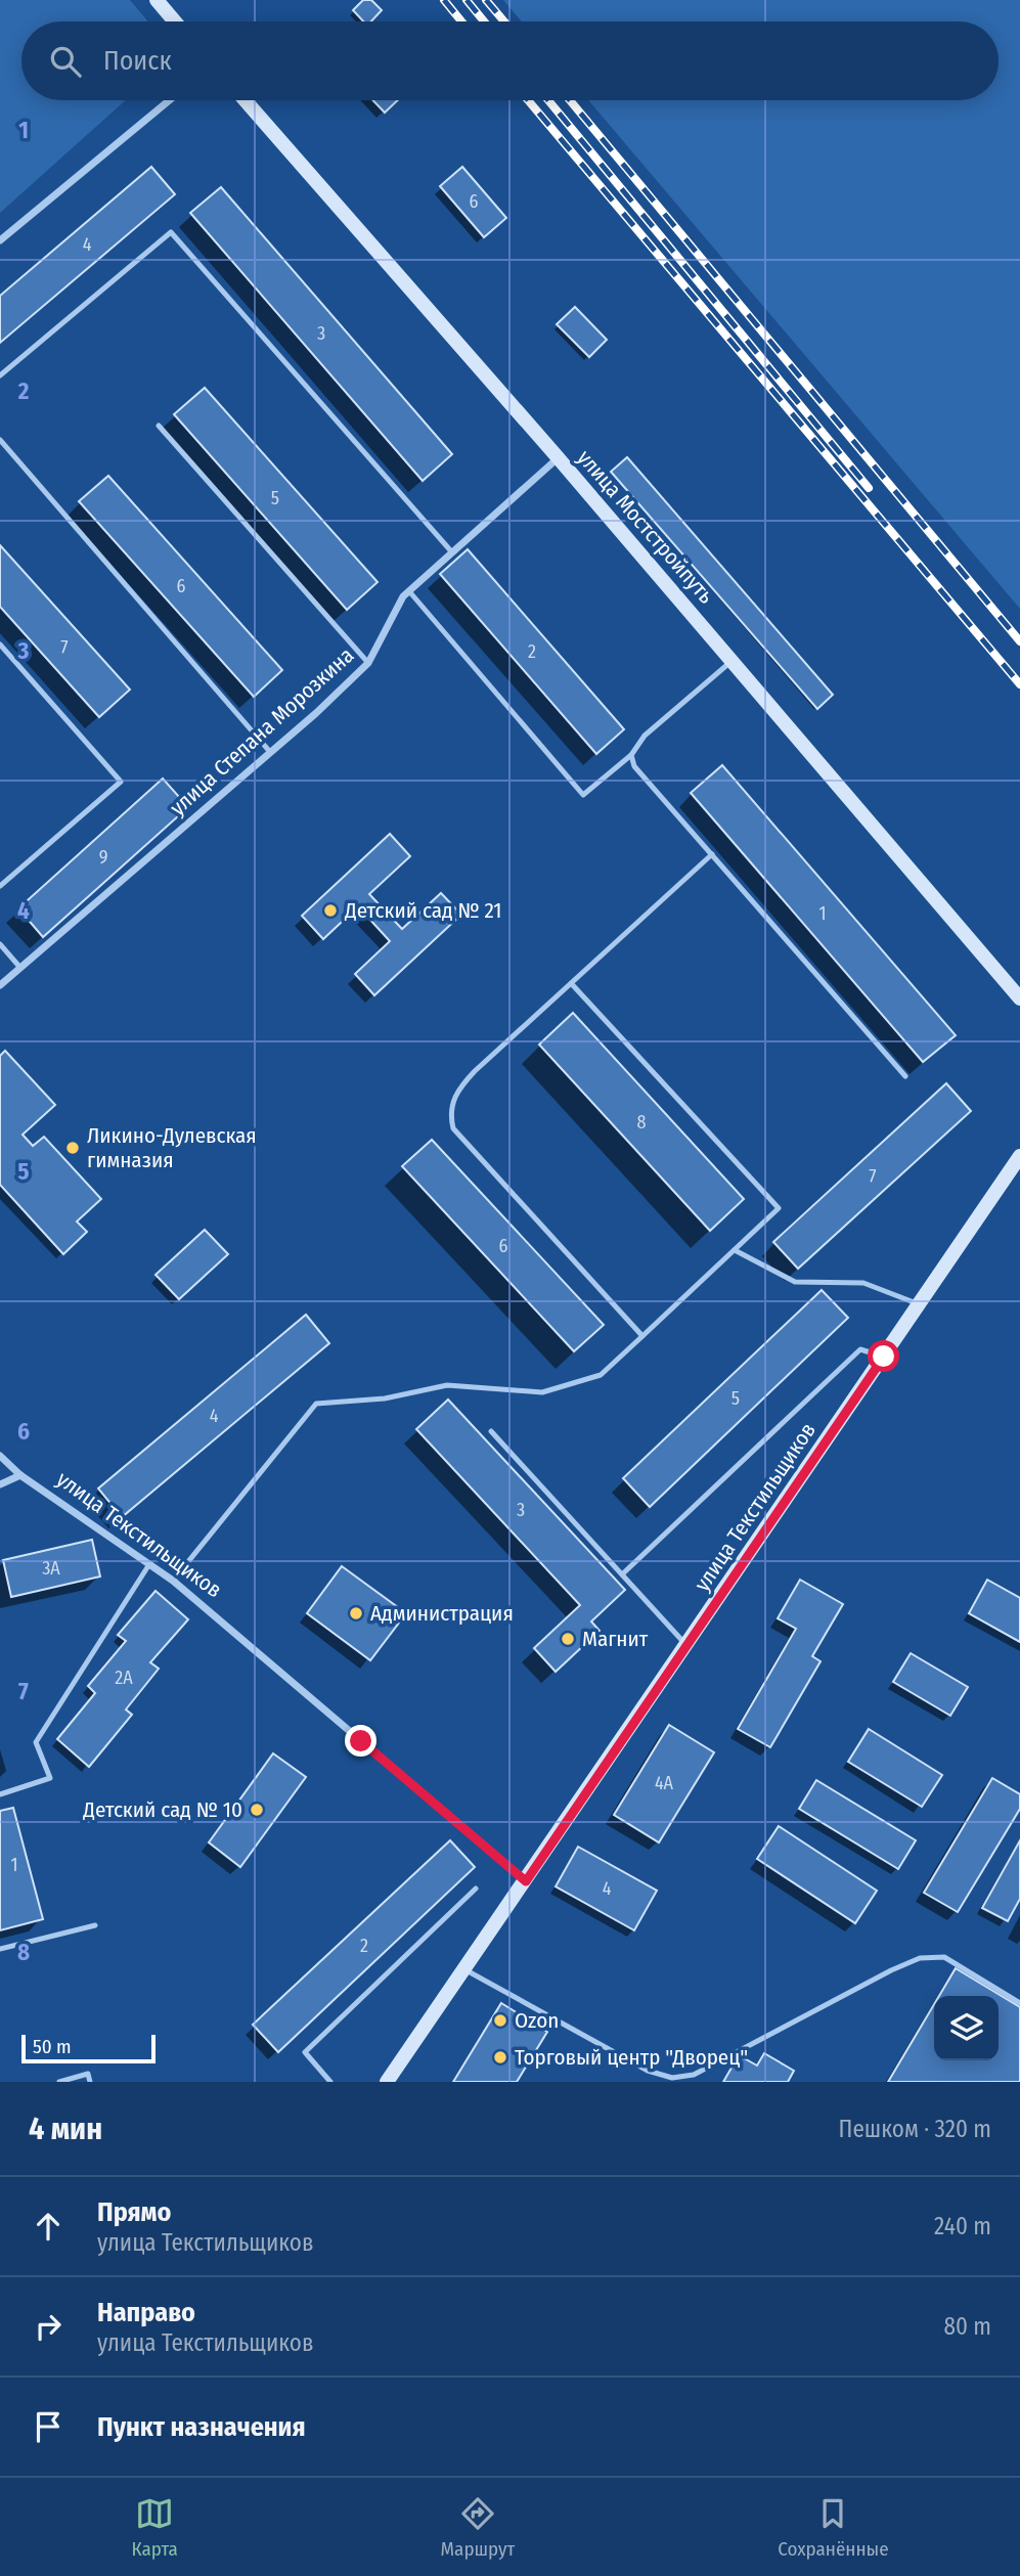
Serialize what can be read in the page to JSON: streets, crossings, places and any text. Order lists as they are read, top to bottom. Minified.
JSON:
{"streets":{"street":["улица Мостстройпуть","улица Степана Морозкина","улица Текстильщиков"]},"crossings":[["улица Мостстройпуть","улица Степана Морозкина"]],"places":["Детский сад № 21","Ликино-Дулевская гимназия","Администрация","Магнит","Детский сад № 10","Ozon","Торговый центр \"Дворец\""],"house_numbers":["6","4","3","5","6","7","2","9","1","8","7","6","5","4","3","3А","2А","4А","1","4","2"],"scale_bar":"50 m","page":{"search":"Поиск","scale":"50 m","heading":["4 мин","Пешком · 320 m"],"list":[["Прямо","улица Текстильщиков","240 m"],["Направо","улица Текстильщиков","80 m"],"Пункт назначения"],"nav":["Карта","Маршрут","Сохранённые"]},"grid":{"rows":["1","2","3","4","5","6","7","8"]}}
